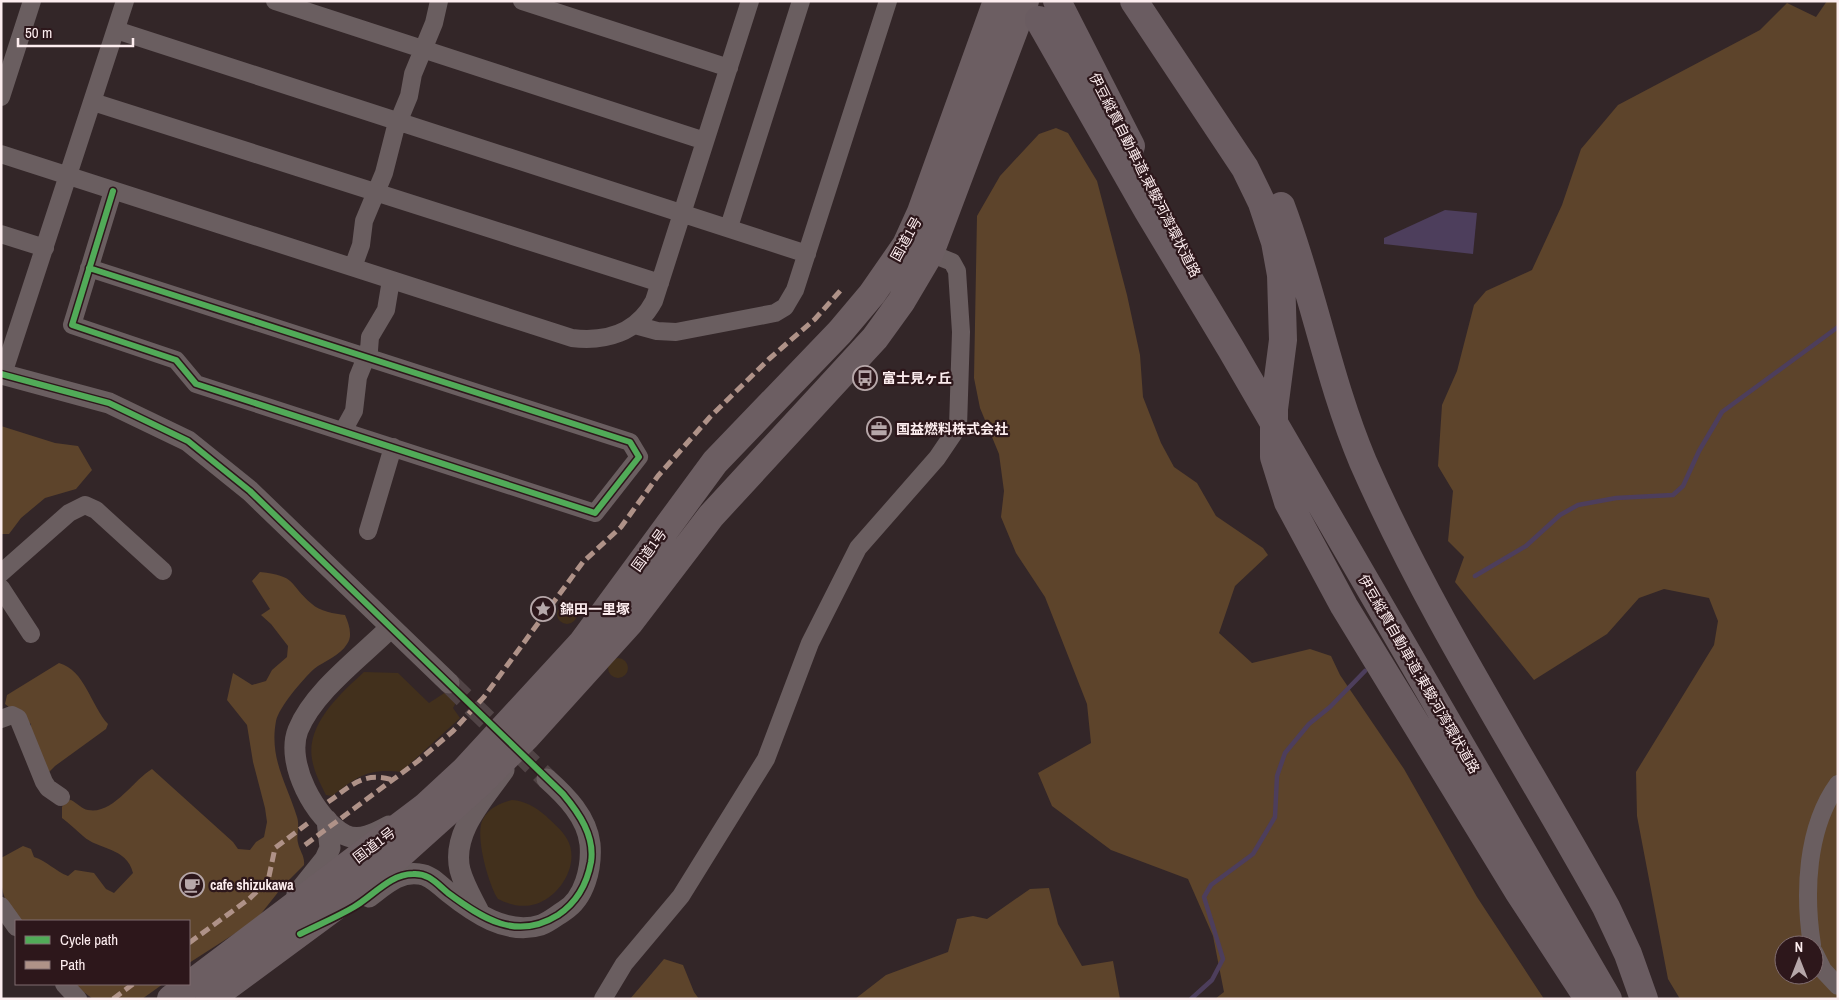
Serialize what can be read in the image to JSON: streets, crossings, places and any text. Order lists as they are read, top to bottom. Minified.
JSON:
{"streets":{"highway":["伊豆縦貫自動車道;東駿河湾環状道路","国道1号"]},"crossings":[["伊豆縦貫自動車道;東駿河湾環状道路","国道1号"]],"places":{"bus stop":["富士見ヶ丘"],"office":["国益燃料株式会社"],"place":["錦田一里塚"],"cafe":["cafe shizukawa"]},"legend":["Cycle path","Path"],"scale_bar":"50 m","north":"top"}
